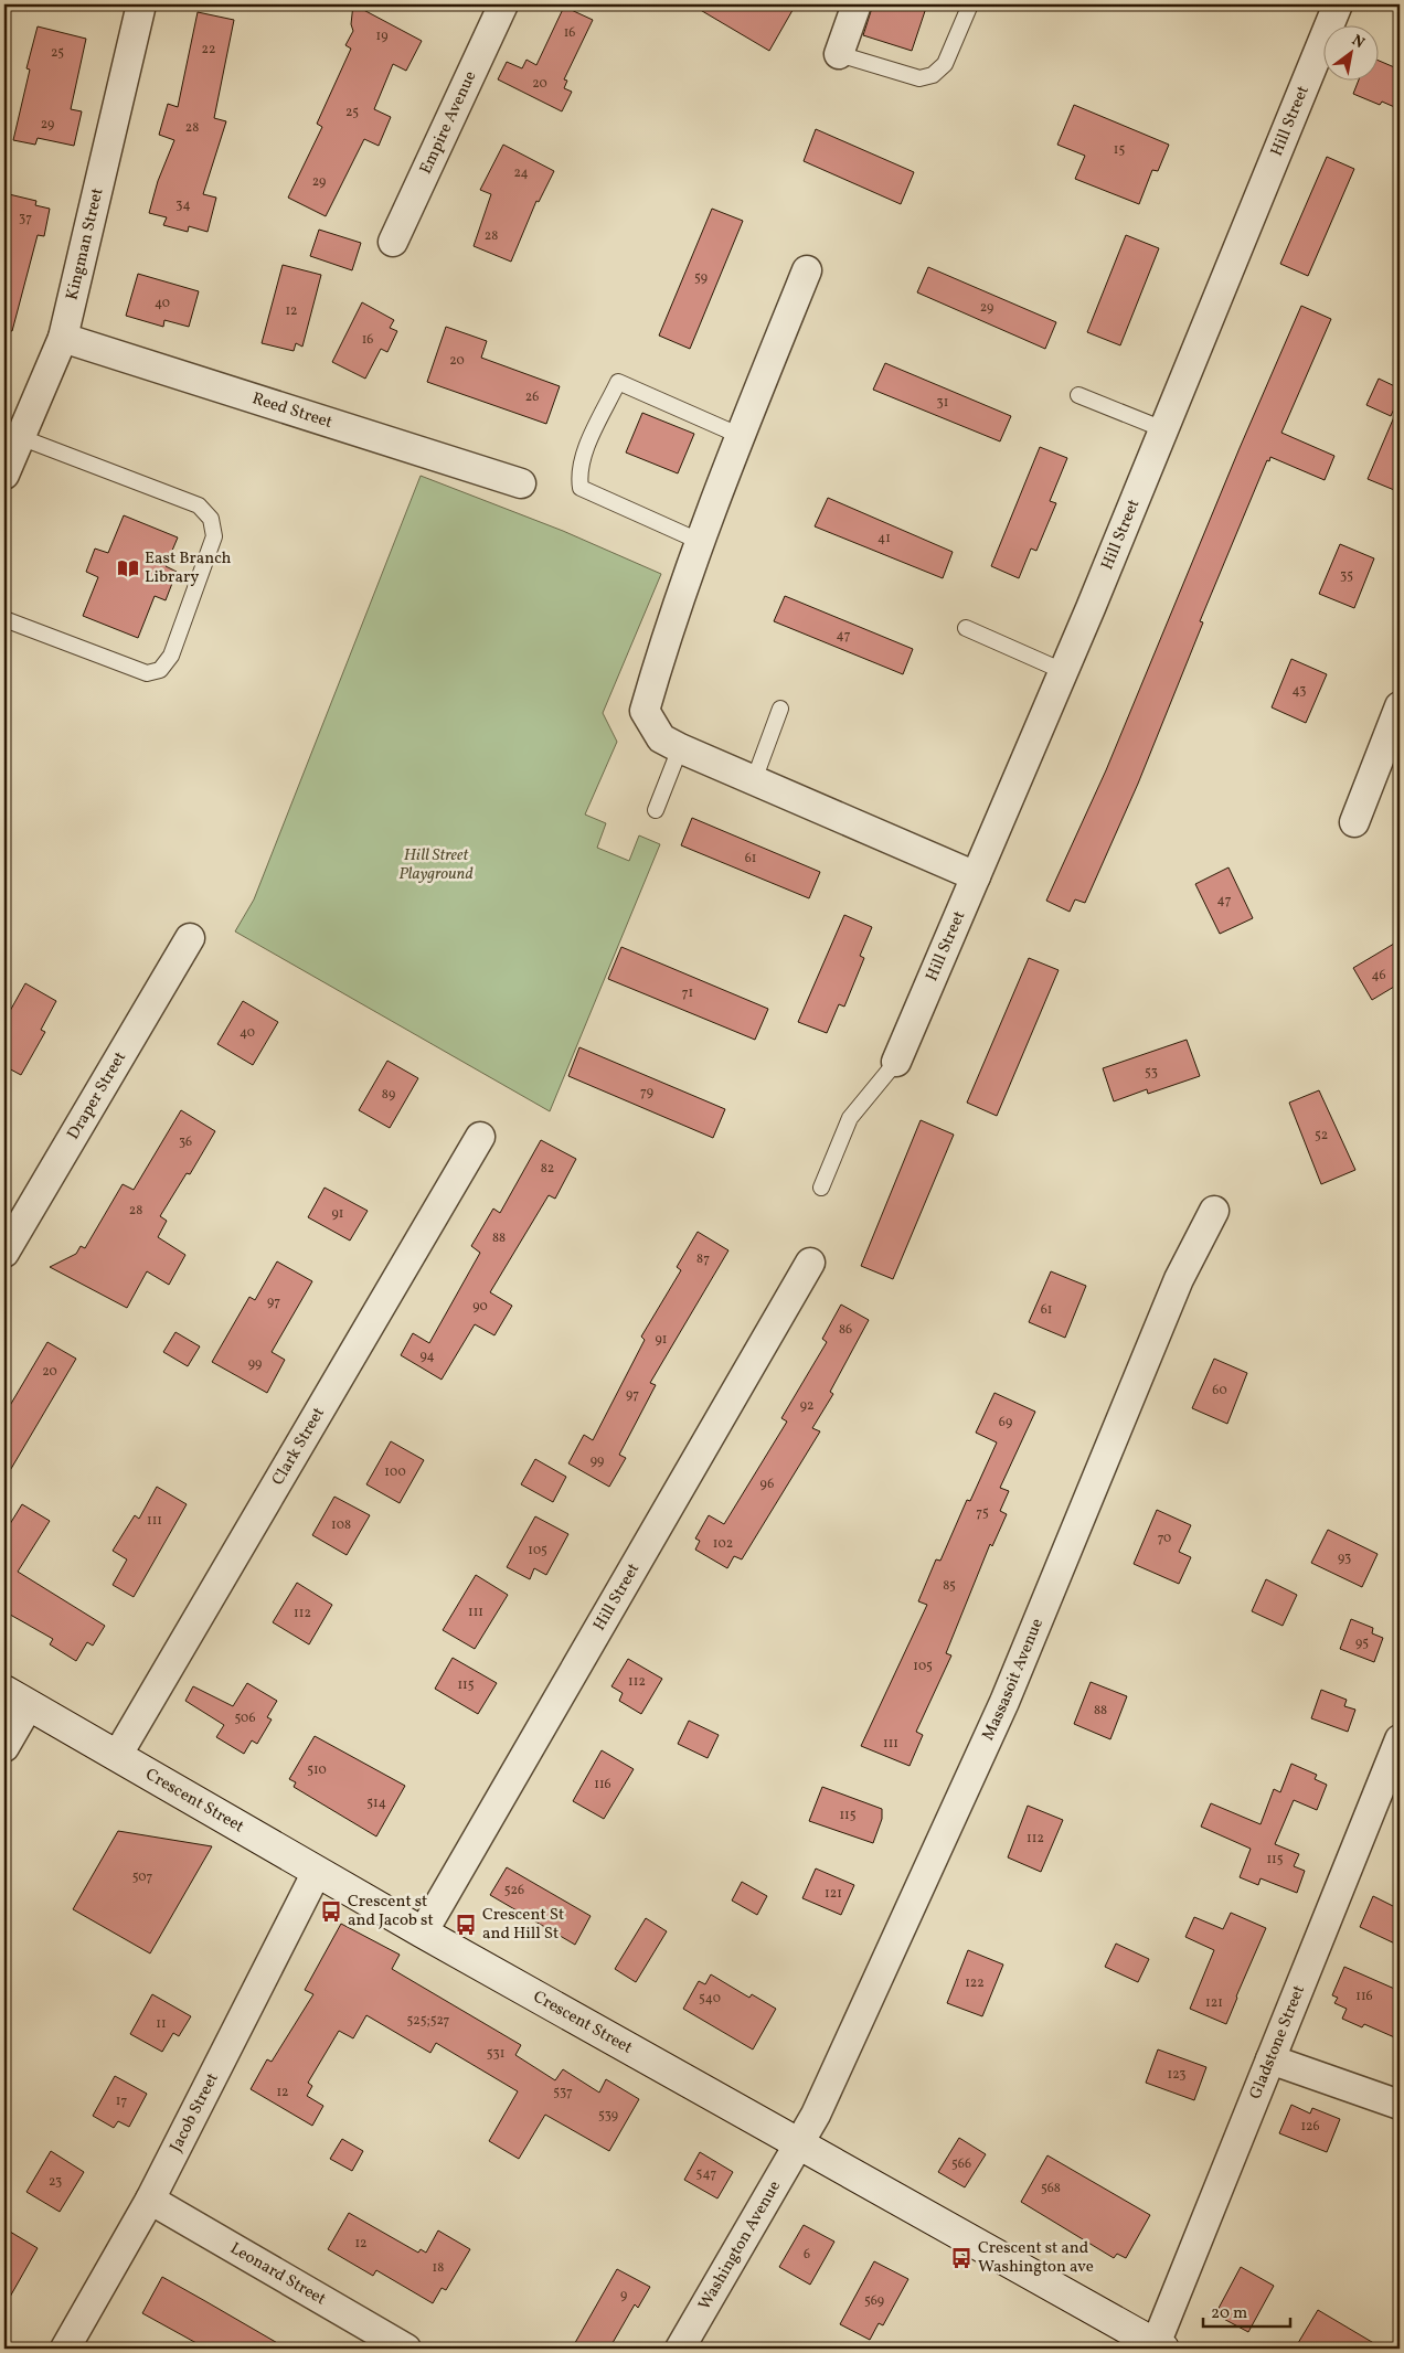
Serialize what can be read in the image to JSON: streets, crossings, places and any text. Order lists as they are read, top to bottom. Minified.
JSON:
{"streets":{"main road":["Crescent Street"],"street":["Hill Street","Empire Avenue","Kingman Street","Reed Street","Draper Street","Clark Street","Massasoit Avenue","Gladstone Street","Jacob Street","Washington Avenue","Leonard Street"]},"crossings":[["Hill Street","Crescent Street"],["Kingman Street","Reed Street"],["Clark Street","Crescent Street"],["Massasoit Avenue","Crescent Street"],["Massasoit Avenue","Washington Avenue"],["Crescent Street","Gladstone Street"],["Crescent Street","Jacob Street"],["Crescent Street","Washington Avenue"],["Jacob Street","Leonard Street"]],"parks":["Hill Street Playground"],"places":{"library":["East Branch Library"],"bus stop":["Crescent st and Jacob st","Crescent St and Hill St","Crescent st and Washington ave"]},"house_numbers":["16","19","22","25","20","25","29","28","15","24","29","34","37","28","59","40","29","12","16","20","26","31","41","35","47","43","61","47","46","71","40","53","79","89","52","36","82","28","91","88","87","97","90","61","86","91","94","99","20","60","97","92","69","99","100","96","75","111","108","70","102","105","93","85","111","112","95","105","112","115","88","506","111","510","116","514","115","112","115","507","526","121","122","116","540","121","525;527","11","531","123","12","537","17","539","126","566","547","23","568","12","6","18","9","569"],"scale_bar":"20 m","north":"top right"}
